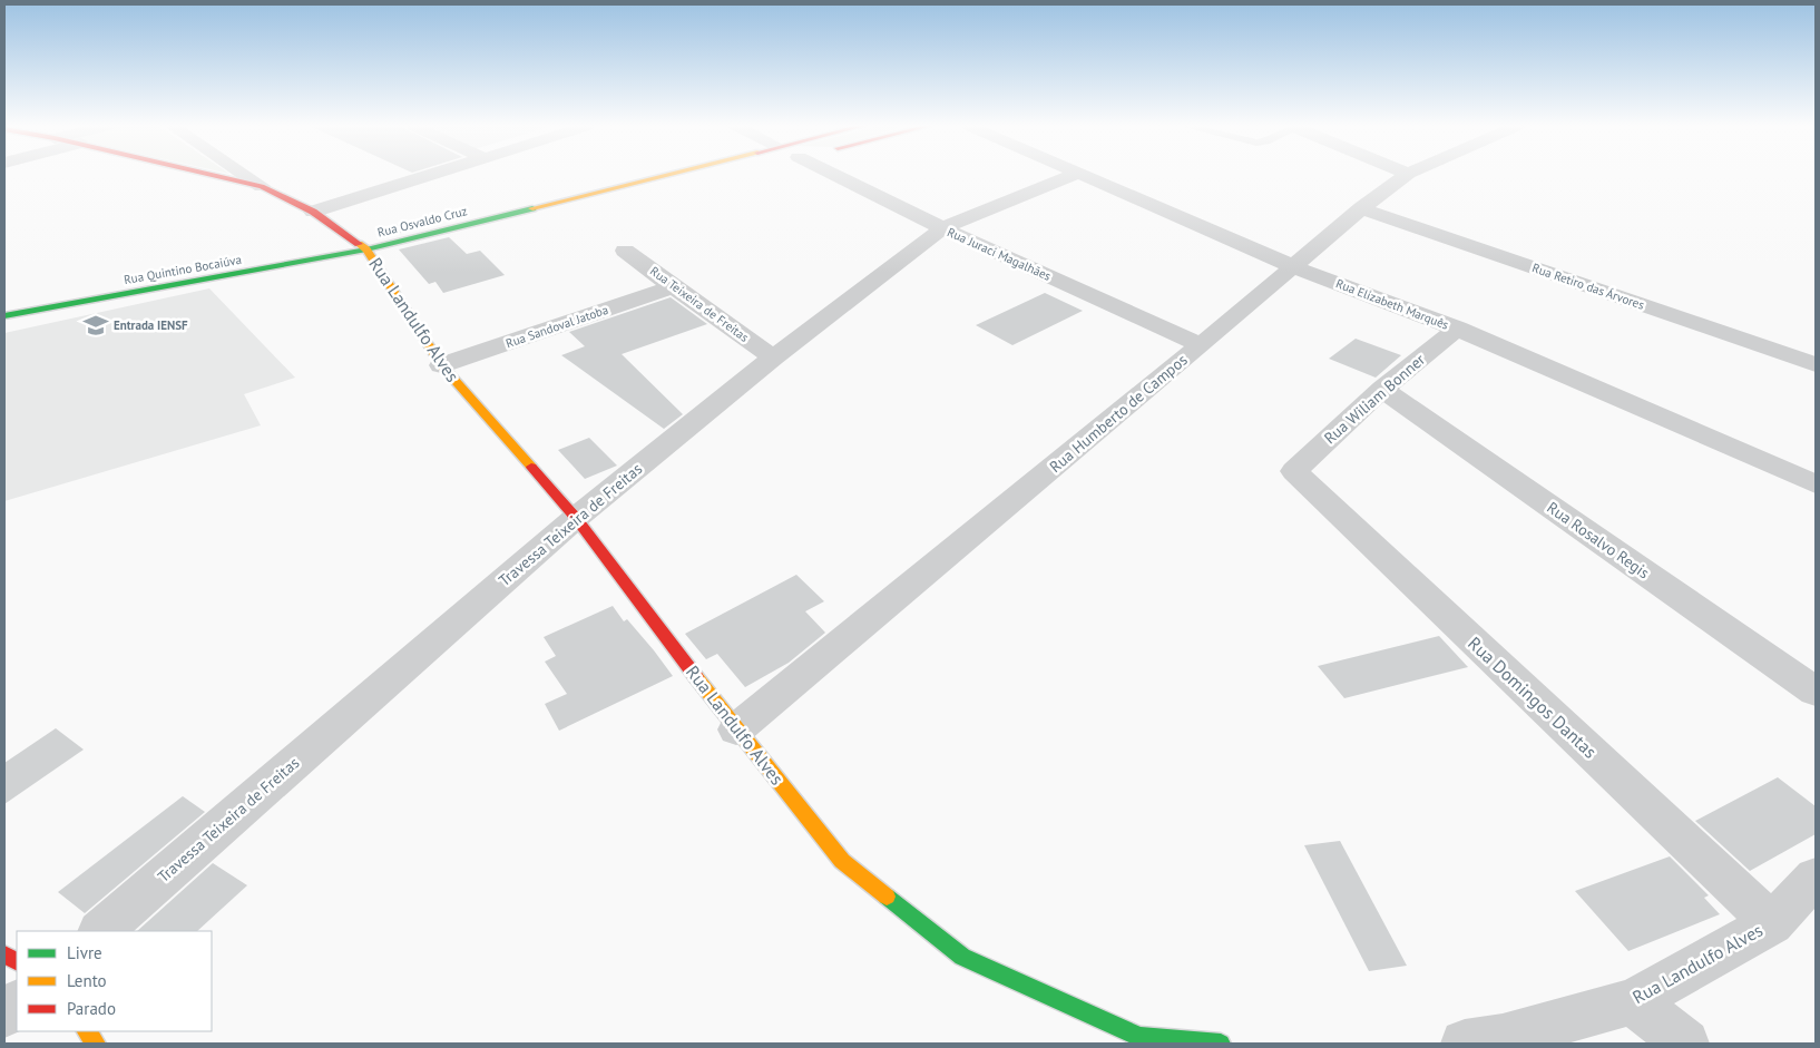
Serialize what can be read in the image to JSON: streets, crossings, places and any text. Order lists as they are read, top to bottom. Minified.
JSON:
{"streets":{"street":["Rua Osvaldo Cruz","Rua Juraci Magalhães","Rua Quintino Bocaiúva","Rua Retiro das Árvores","Rua Teixeira de Freitas","Rua Elizabeth Marquês","Rua Landulfo Alves","Rua Sandoval Jatoba","Rua Wiliam Bonner","Rua Humberto de Campos","Travessa Teixeira de Freitas","Rua Rosalvo Regis","Rua Domingos Dantas"]},"crossings":[["Rua Osvaldo Cruz","Rua Quintino Bocaiúva"],["Rua Osvaldo Cruz","Rua Landulfo Alves"],["Rua Juraci Magalhães","Rua Humberto de Campos"],["Rua Juraci Magalhães","Travessa Teixeira de Freitas"],["Rua Quintino Bocaiúva","Rua Landulfo Alves"],["Rua Retiro das Árvores","Rua Humberto de Campos"],["Rua Teixeira de Freitas","Rua Sandoval Jatoba"],["Rua Teixeira de Freitas","Travessa Teixeira de Freitas"],["Rua Elizabeth Marquês","Rua Wiliam Bonner"],["Rua Elizabeth Marquês","Rua Humberto de Campos"],["Rua Landulfo Alves","Rua Sandoval Jatoba"],["Rua Landulfo Alves","Rua Humberto de Campos"],["Rua Landulfo Alves","Travessa Teixeira de Freitas"],["Rua Landulfo Alves","Rua Domingos Dantas"],["Rua Wiliam Bonner","Rua Rosalvo Regis"],["Rua Wiliam Bonner","Rua Domingos Dantas"]],"places":{"school or university":["Entrada IENSF"]},"legend":["Livre","Lento","Parado"]}
